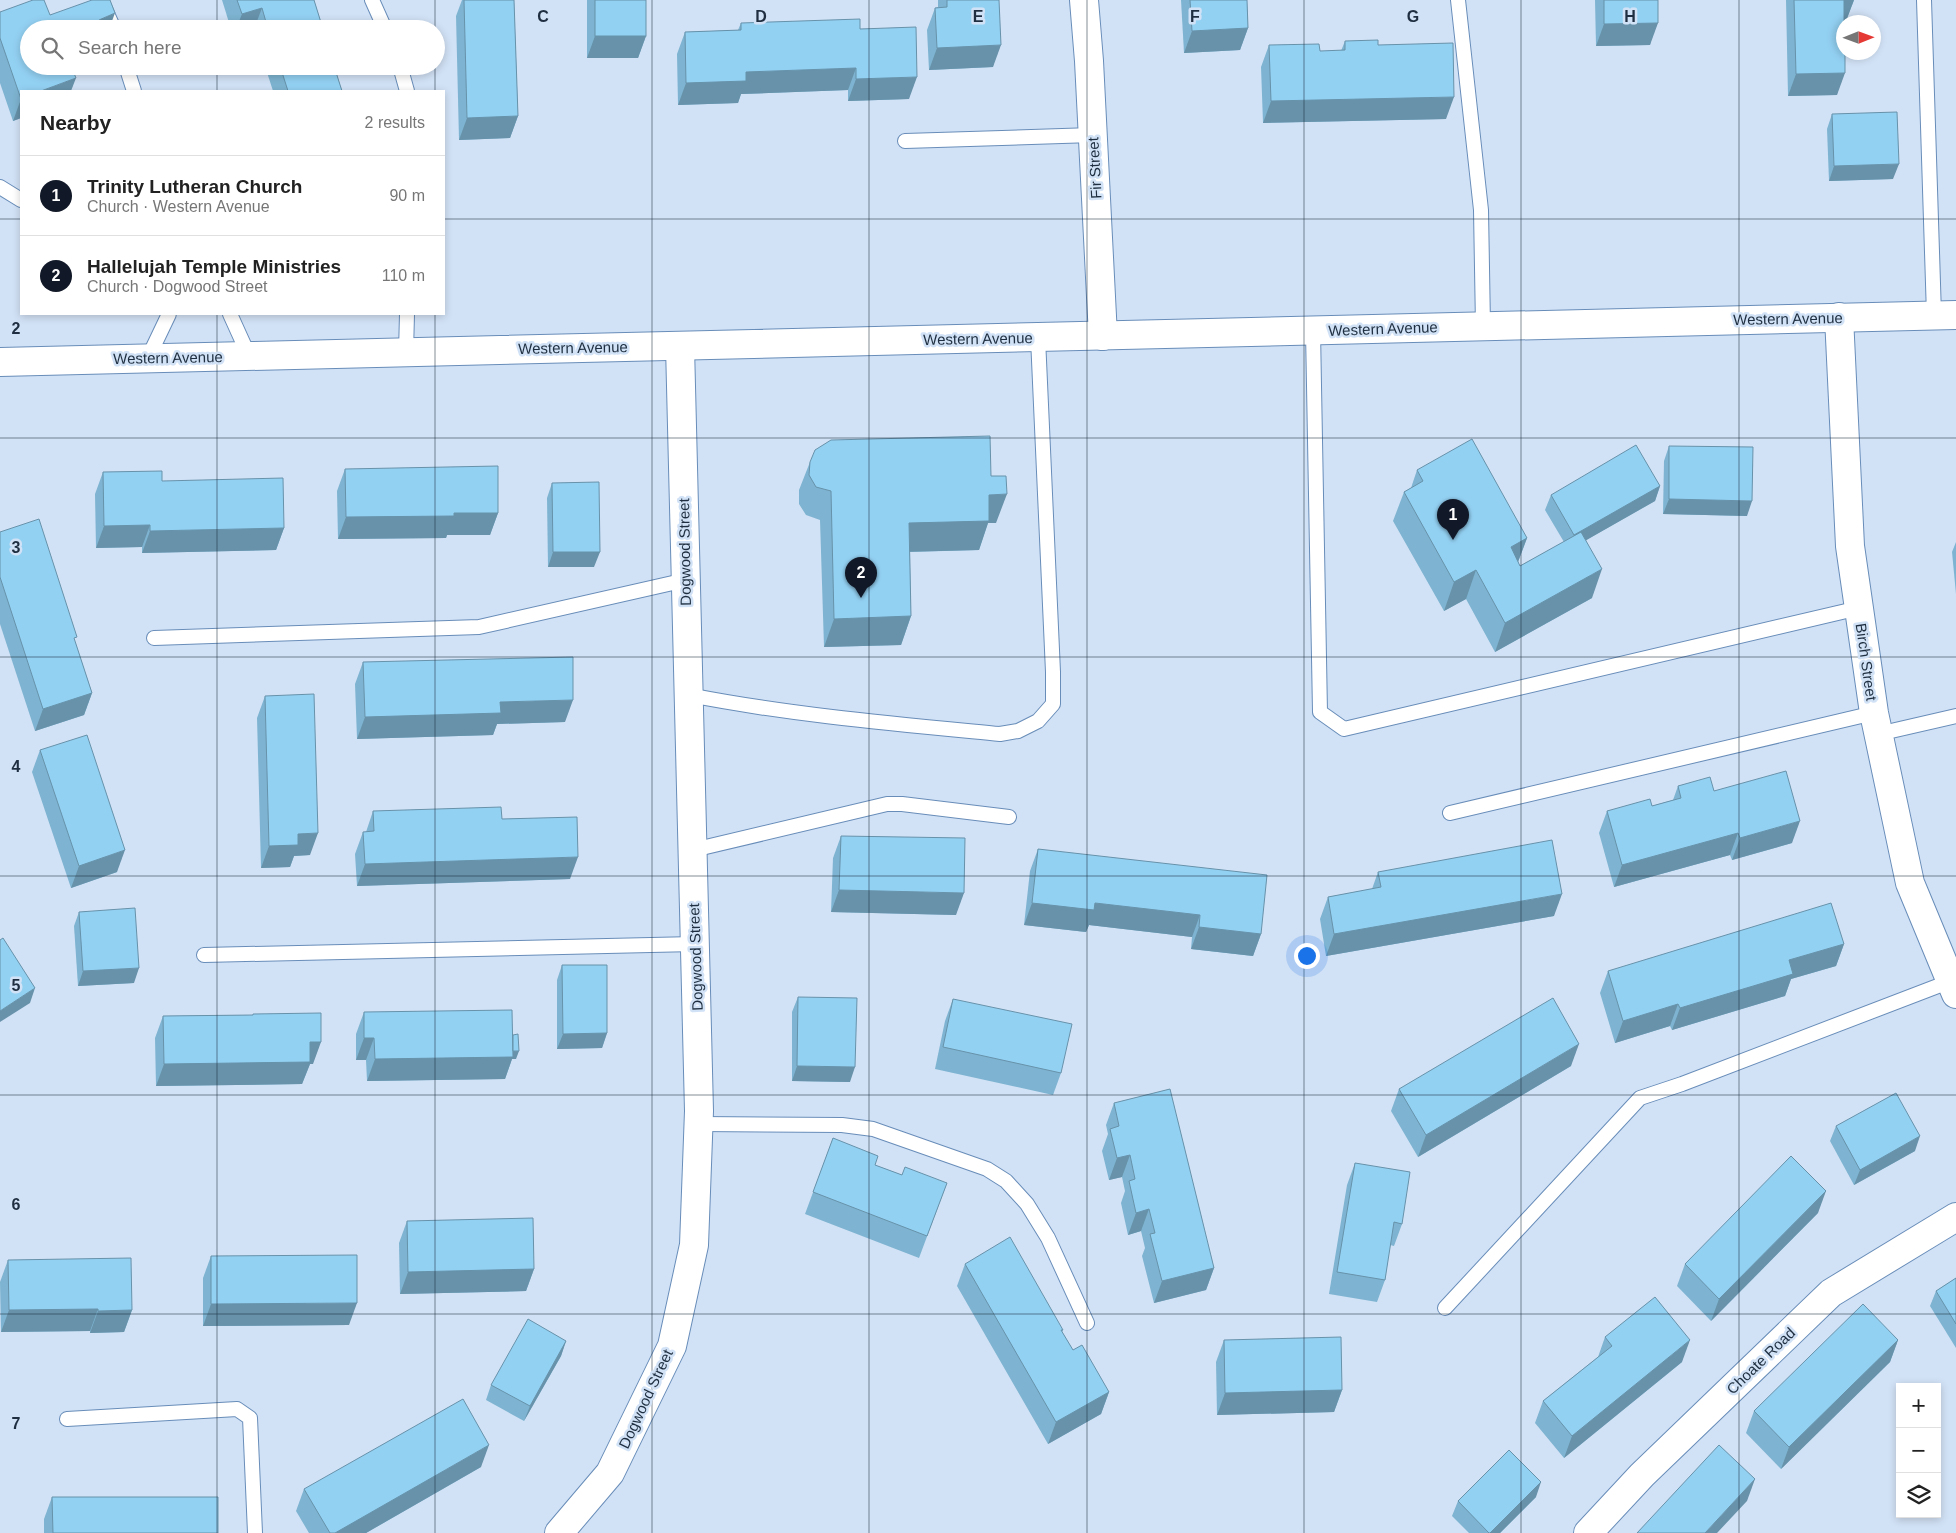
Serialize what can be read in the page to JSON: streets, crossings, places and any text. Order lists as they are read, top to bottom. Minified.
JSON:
{"streets":{"street":["Fir Street","Western Avenue","Dogwood Street","Birch Street","Choate Road"]},"crossings":[["Fir Street","Western Avenue"],["Western Avenue","Dogwood Street"],["Western Avenue","Birch Street"]],"north":"right","page":{"search":"Search here","heading":["Nearby","2 results"],"list":[{"mark":"1","name":"Trinity Lutheran Church","note":"Church · Western Avenue","value":"90 m"},{"mark":"2","name":"Hallelujah Temple Ministries","note":"Church · Dogwood Street","value":"110 m"}],"pins":["1","2"],"map_buttons":["+","−"]},"grid":{"columns":["C","D","E","F","G","H"],"rows":["2","3","4","5","6","7"]}}
